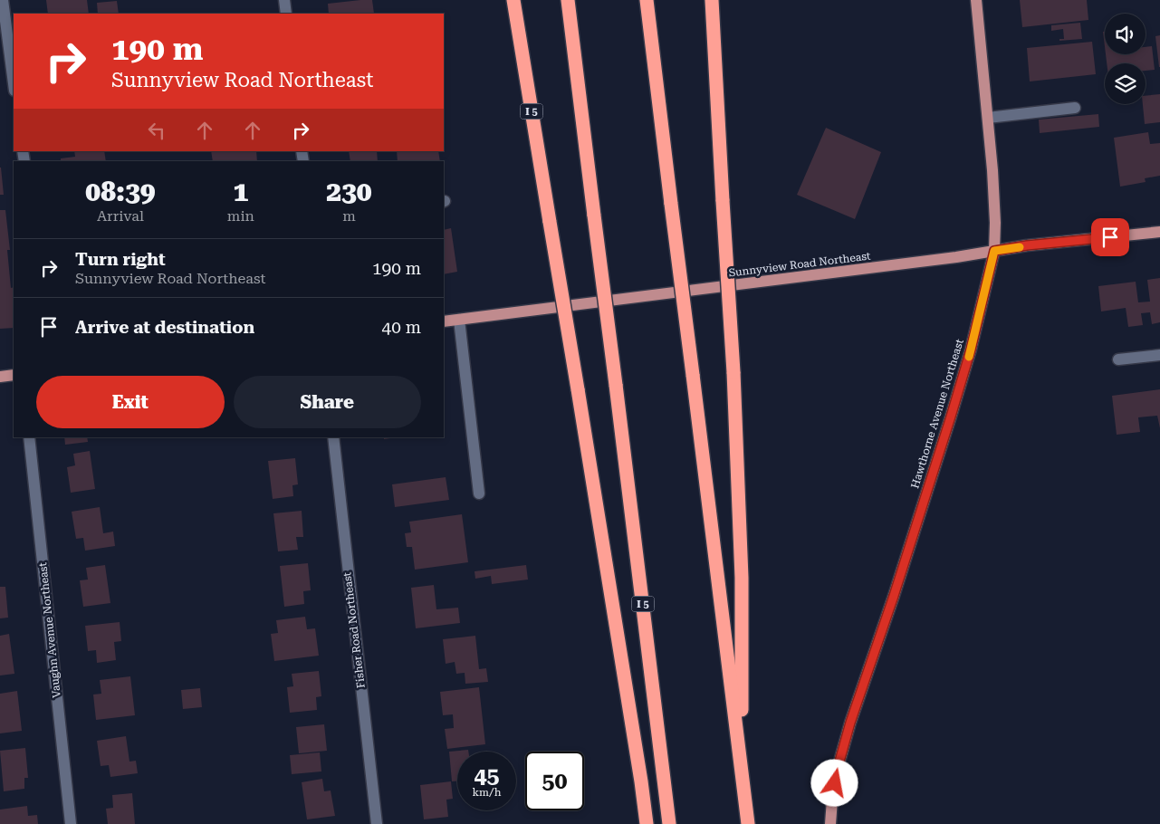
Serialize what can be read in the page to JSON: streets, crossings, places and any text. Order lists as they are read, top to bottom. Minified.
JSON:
{"streets":{"highway":["I 5"],"main road":["Sunnyview Road Northeast","Hawthorne Avenue Northeast"],"street":["Vaughn Avenue Northeast","Fisher Road Northeast"]},"crossings":[["Sunnyview Road Northeast","Hawthorne Avenue Northeast"]],"page":{"turn":["190 m","Sunnyview Road Northeast"],"eta":["08:39","Arrival","1","min","230","m"],"list":[{"name":"Turn right","note":"Sunnyview Road Northeast","value":"190 m"},{"name":"Arrive at destination","value":"40 m"}],"buttons":["Exit","Share"],"speed":"45 km/h","limit":"50"}}
